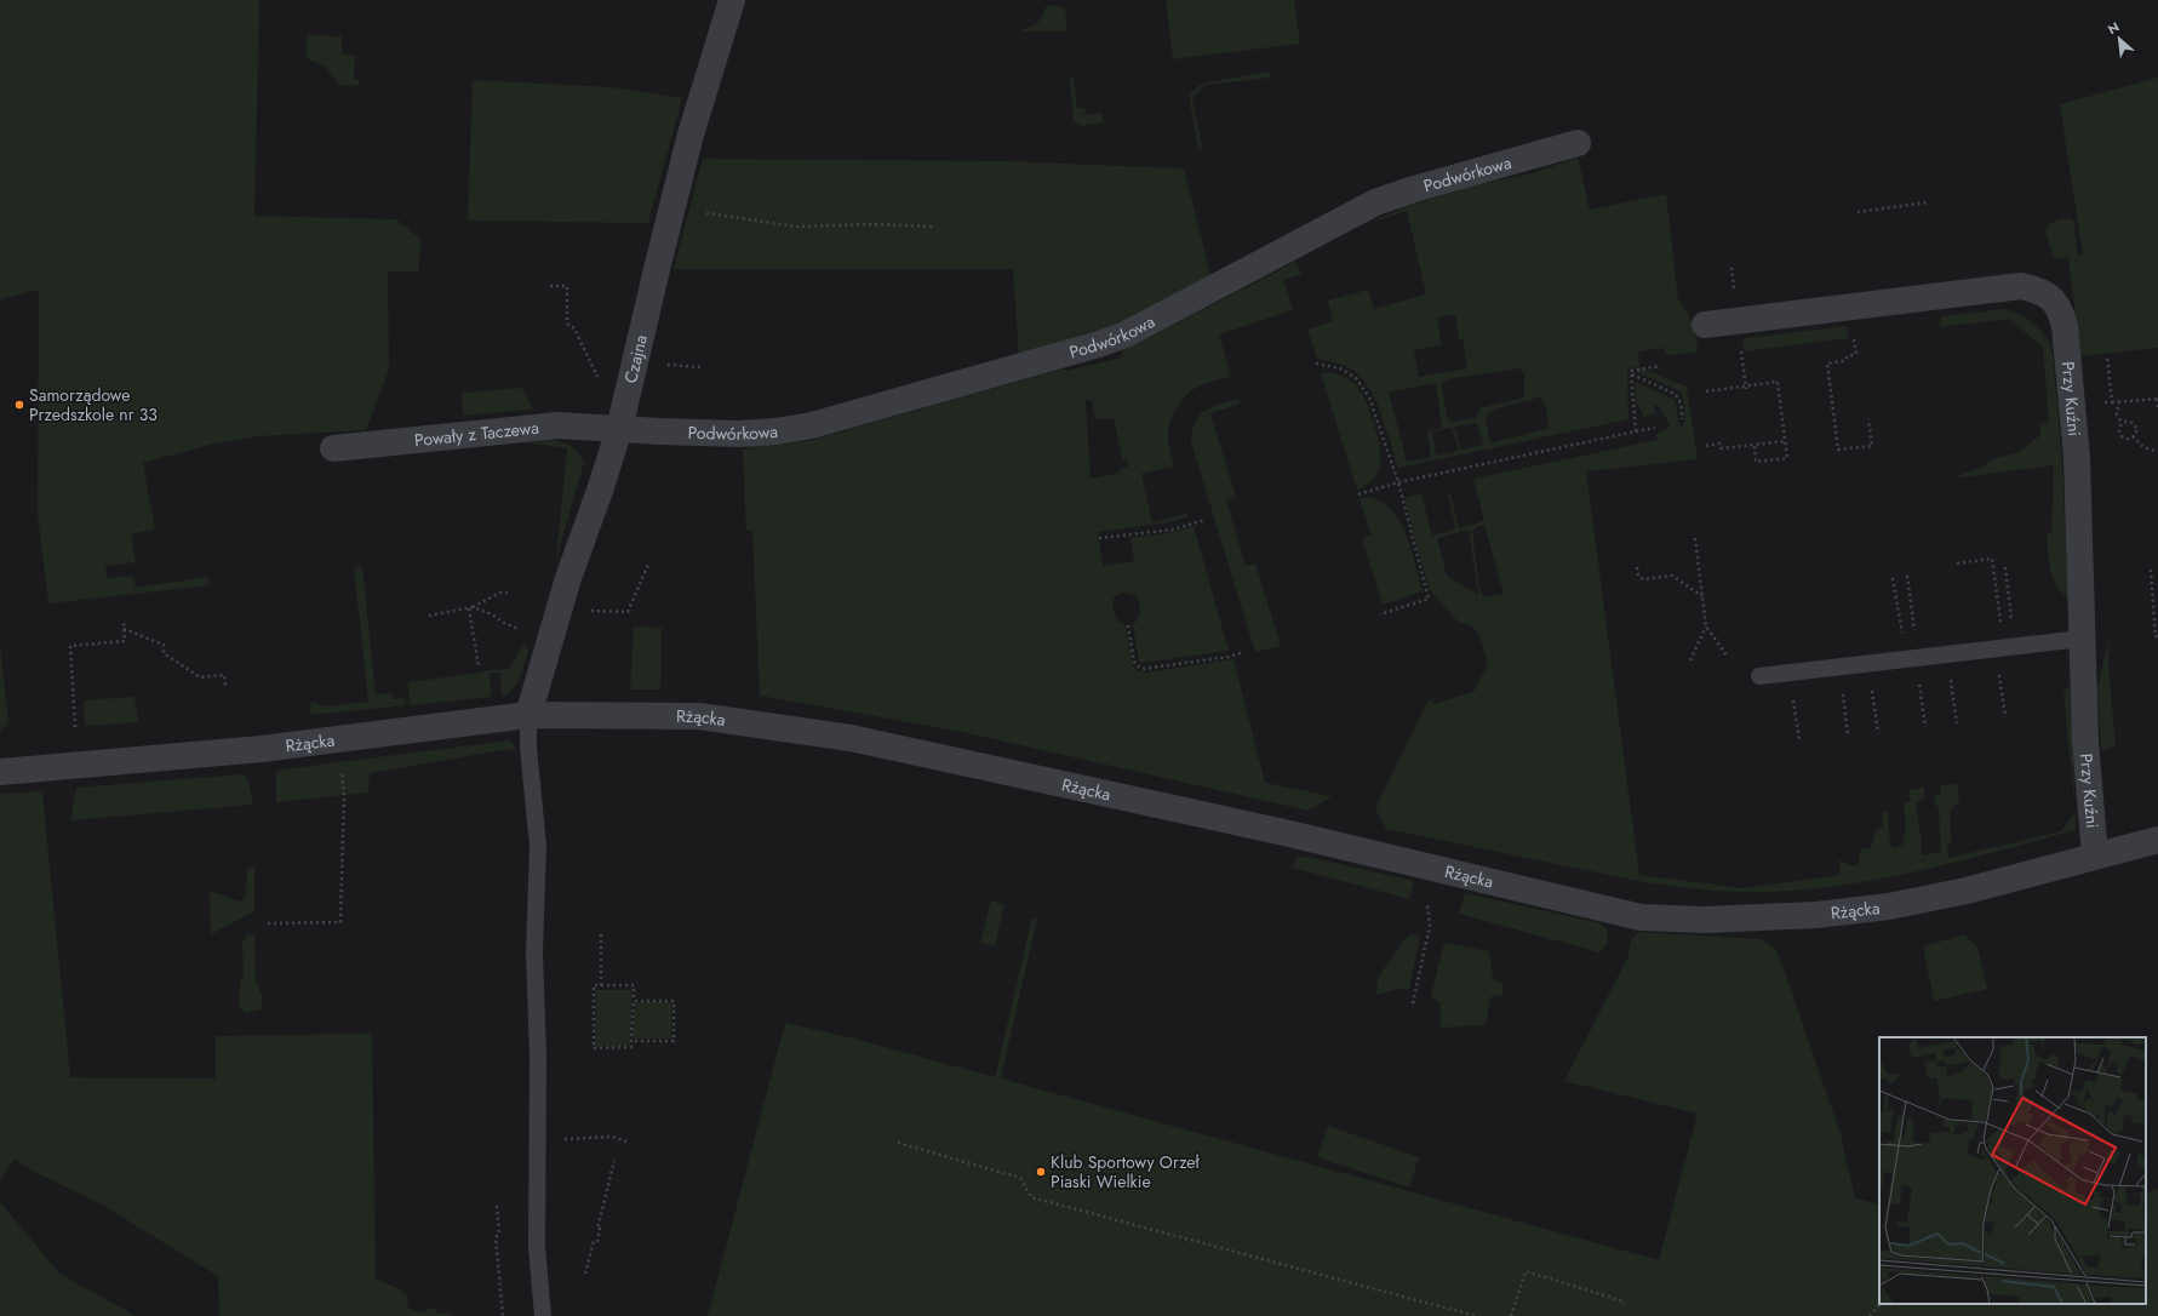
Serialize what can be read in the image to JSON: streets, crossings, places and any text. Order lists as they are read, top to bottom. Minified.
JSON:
{"streets":{"street":["Podwórkowa","Czajna","Przy Kuźni","Powały z Taczewa","Rżącka"]},"crossings":[["Podwórkowa","Czajna"],["Podwórkowa","Powały z Taczewa"],["Czajna","Powały z Taczewa"],["Czajna","Rżącka"],["Przy Kuźni","Rżącka"]],"places":["Samorządowe Przedszkole nr 33","Klub Sportowy Orzeł Piaski Wielkie"],"north":"top left"}
